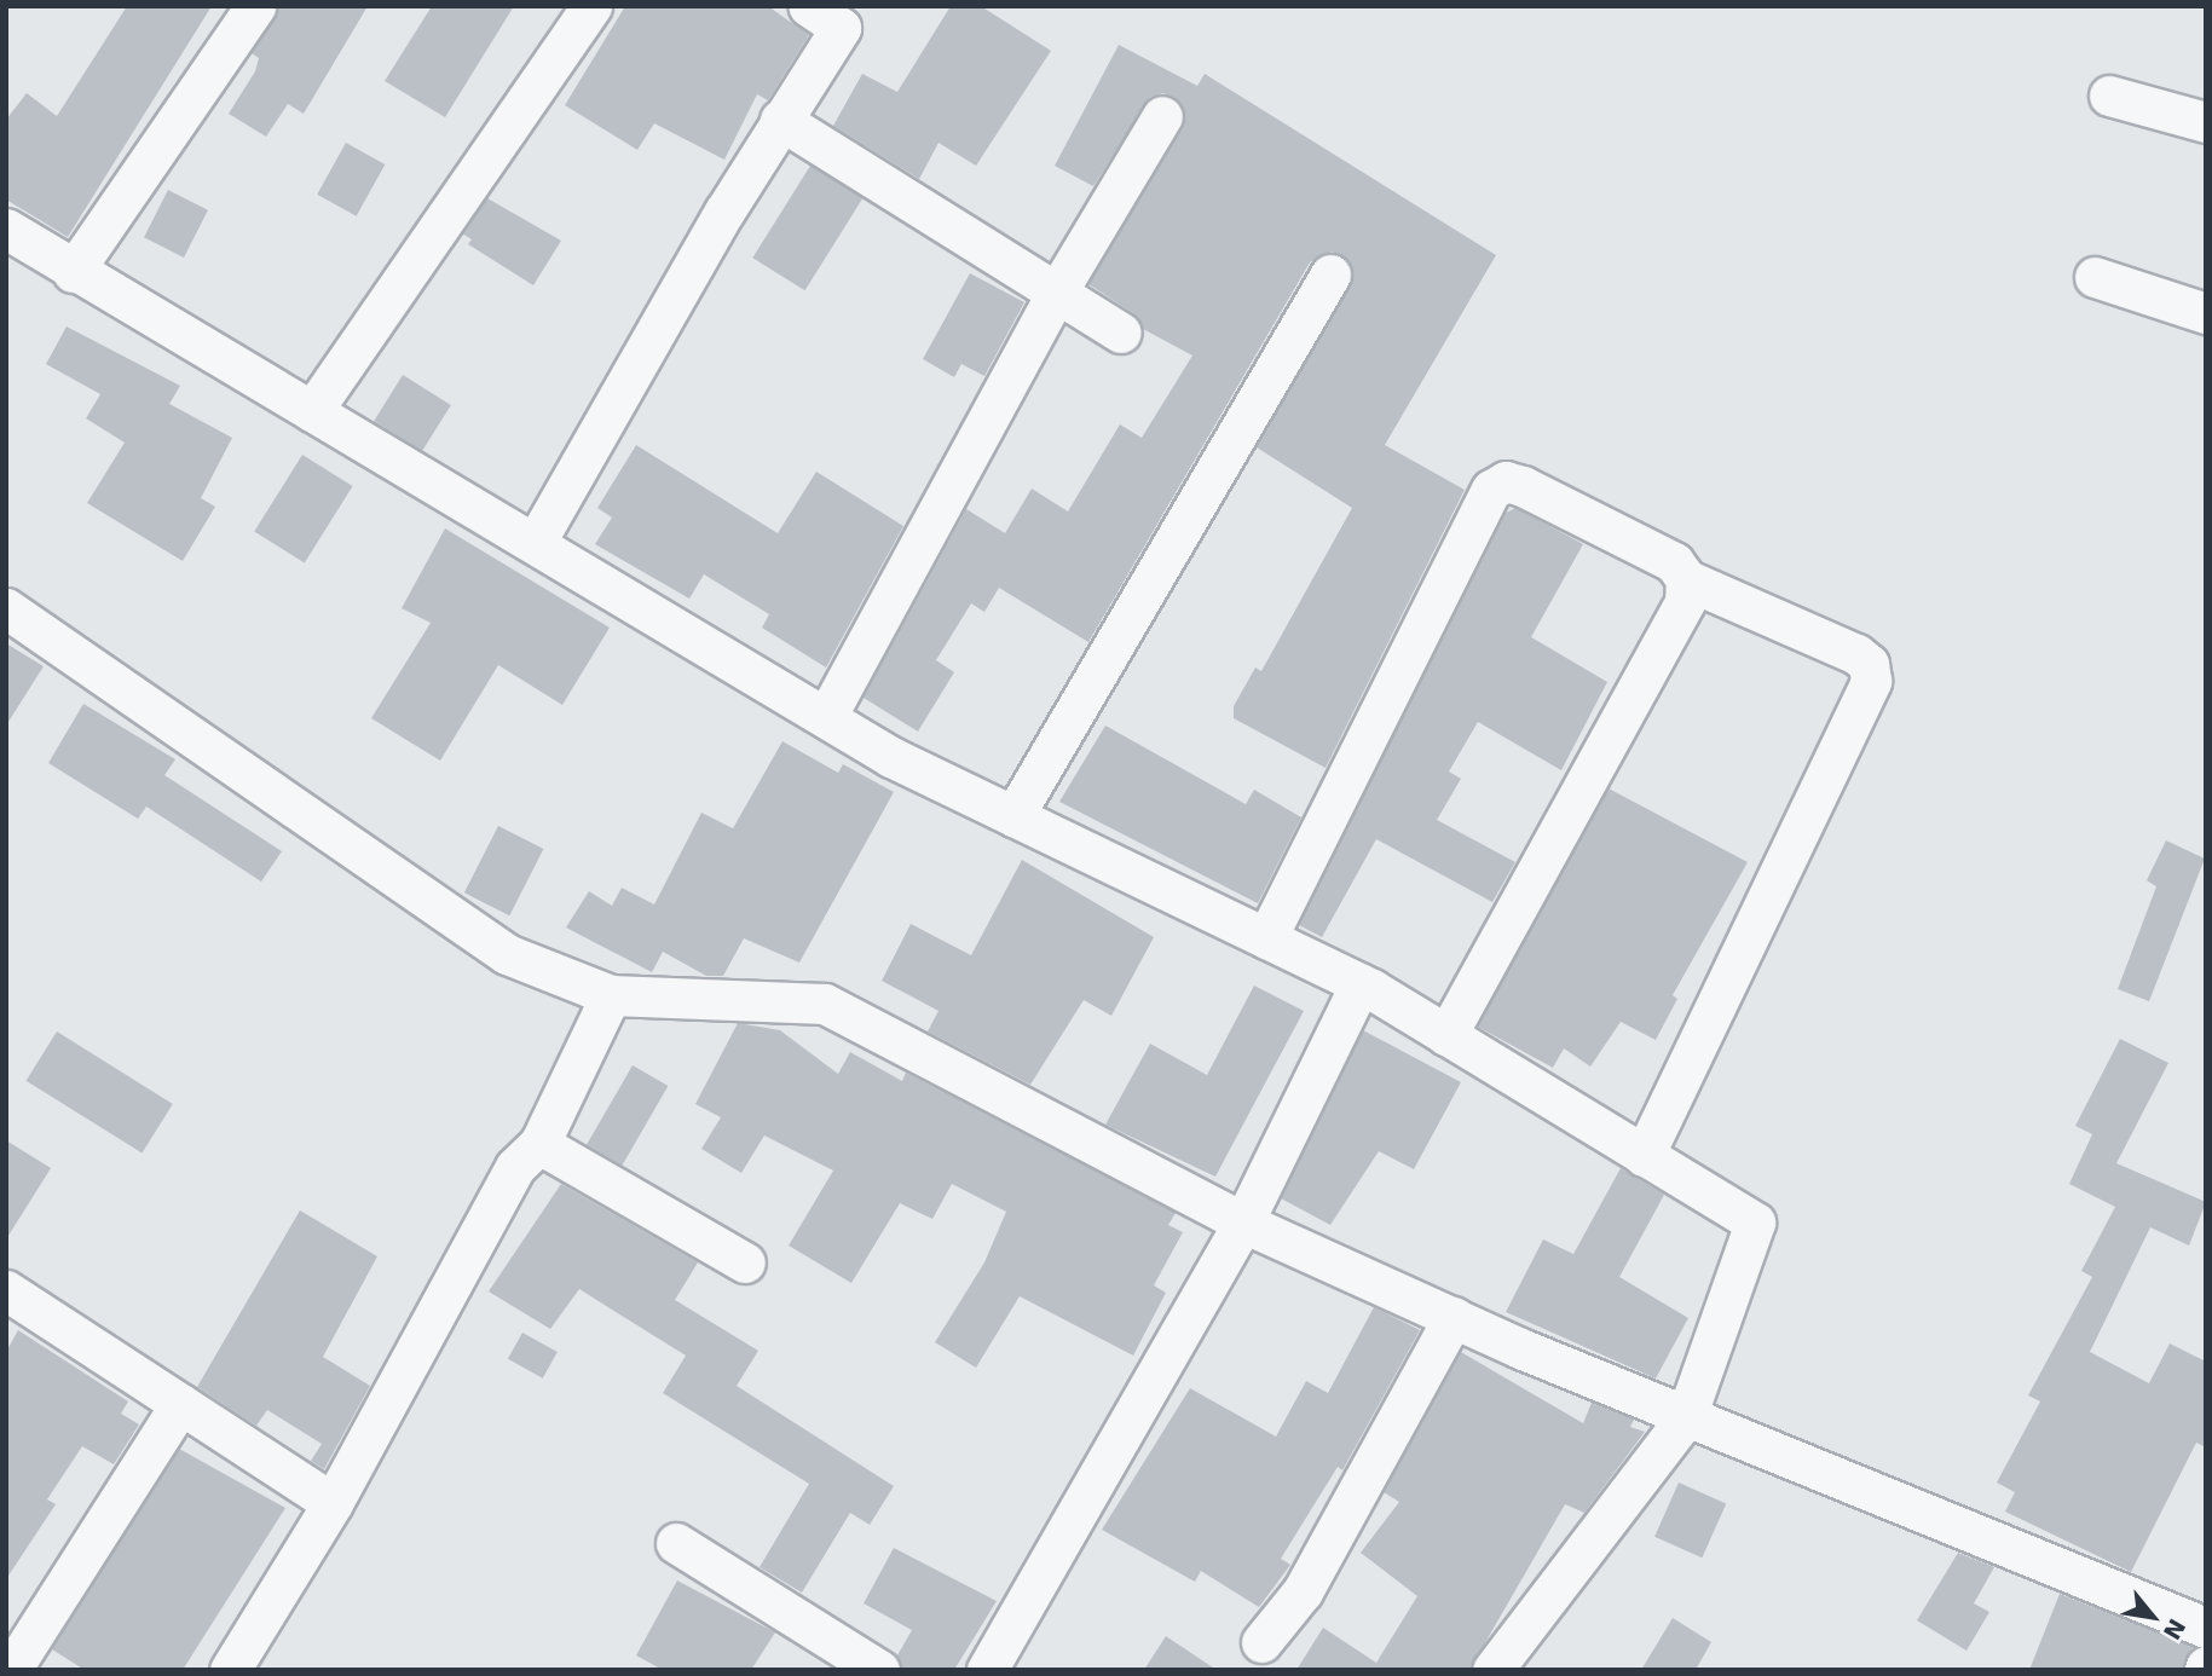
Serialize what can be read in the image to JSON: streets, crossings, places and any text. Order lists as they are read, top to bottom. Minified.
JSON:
{"north":"bottom right"}
